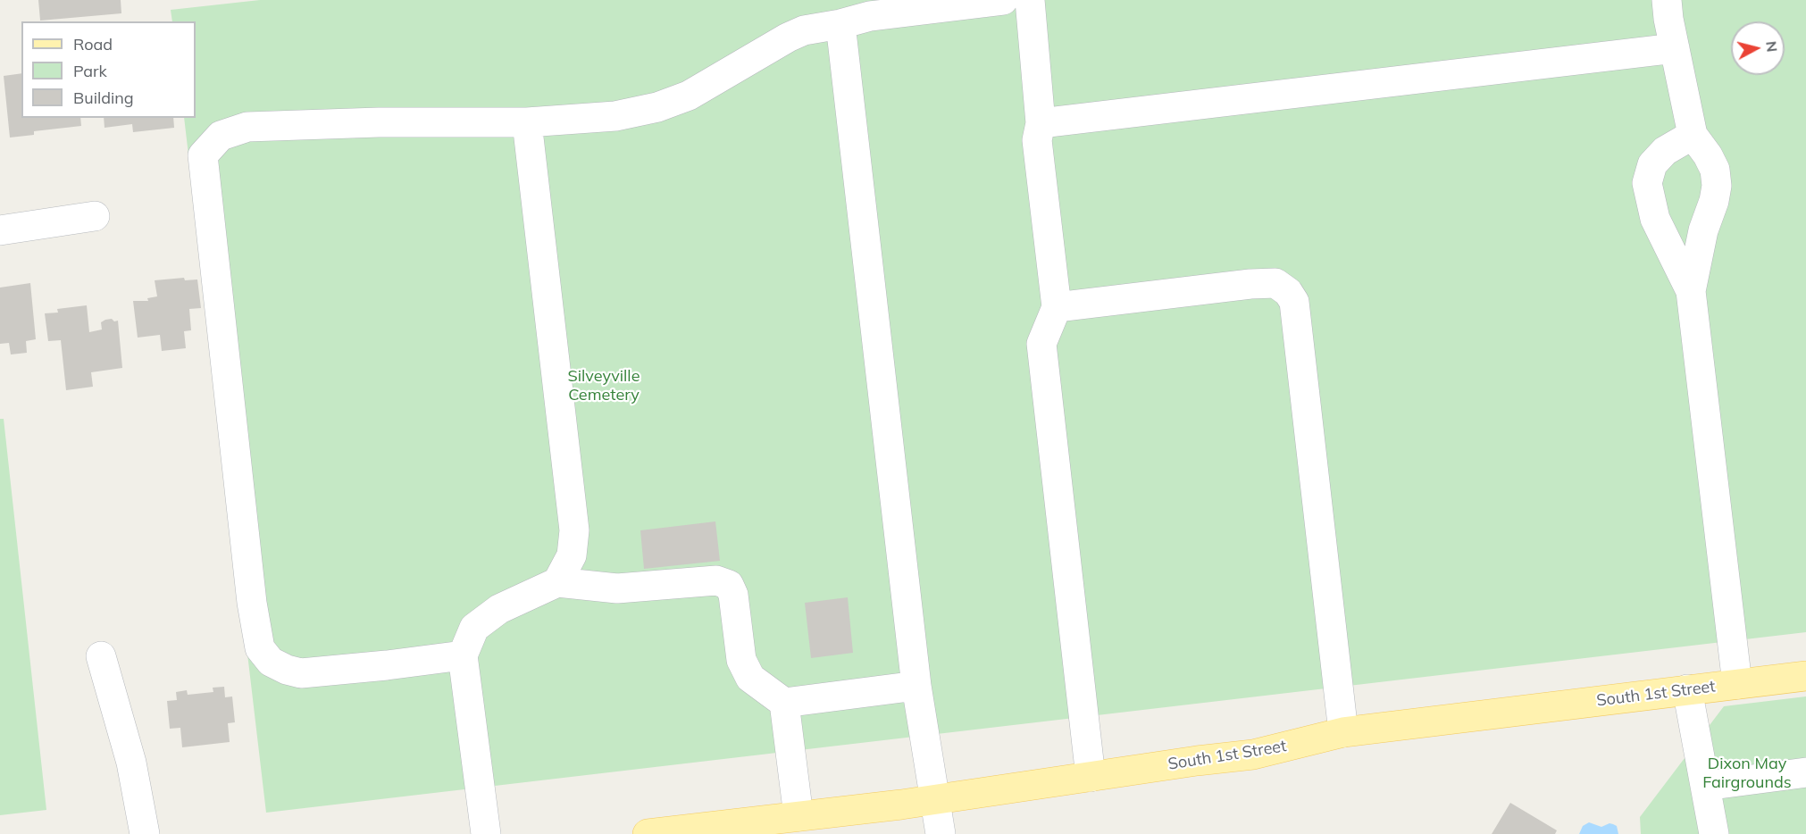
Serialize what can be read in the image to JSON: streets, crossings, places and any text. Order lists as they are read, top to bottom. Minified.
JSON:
{"streets":{"main road":["South 1st Street"]},"parks":["Silveyville Cemetery","Dixon May Fairgrounds"],"legend":["Road","Park","Building"],"north":"right"}
